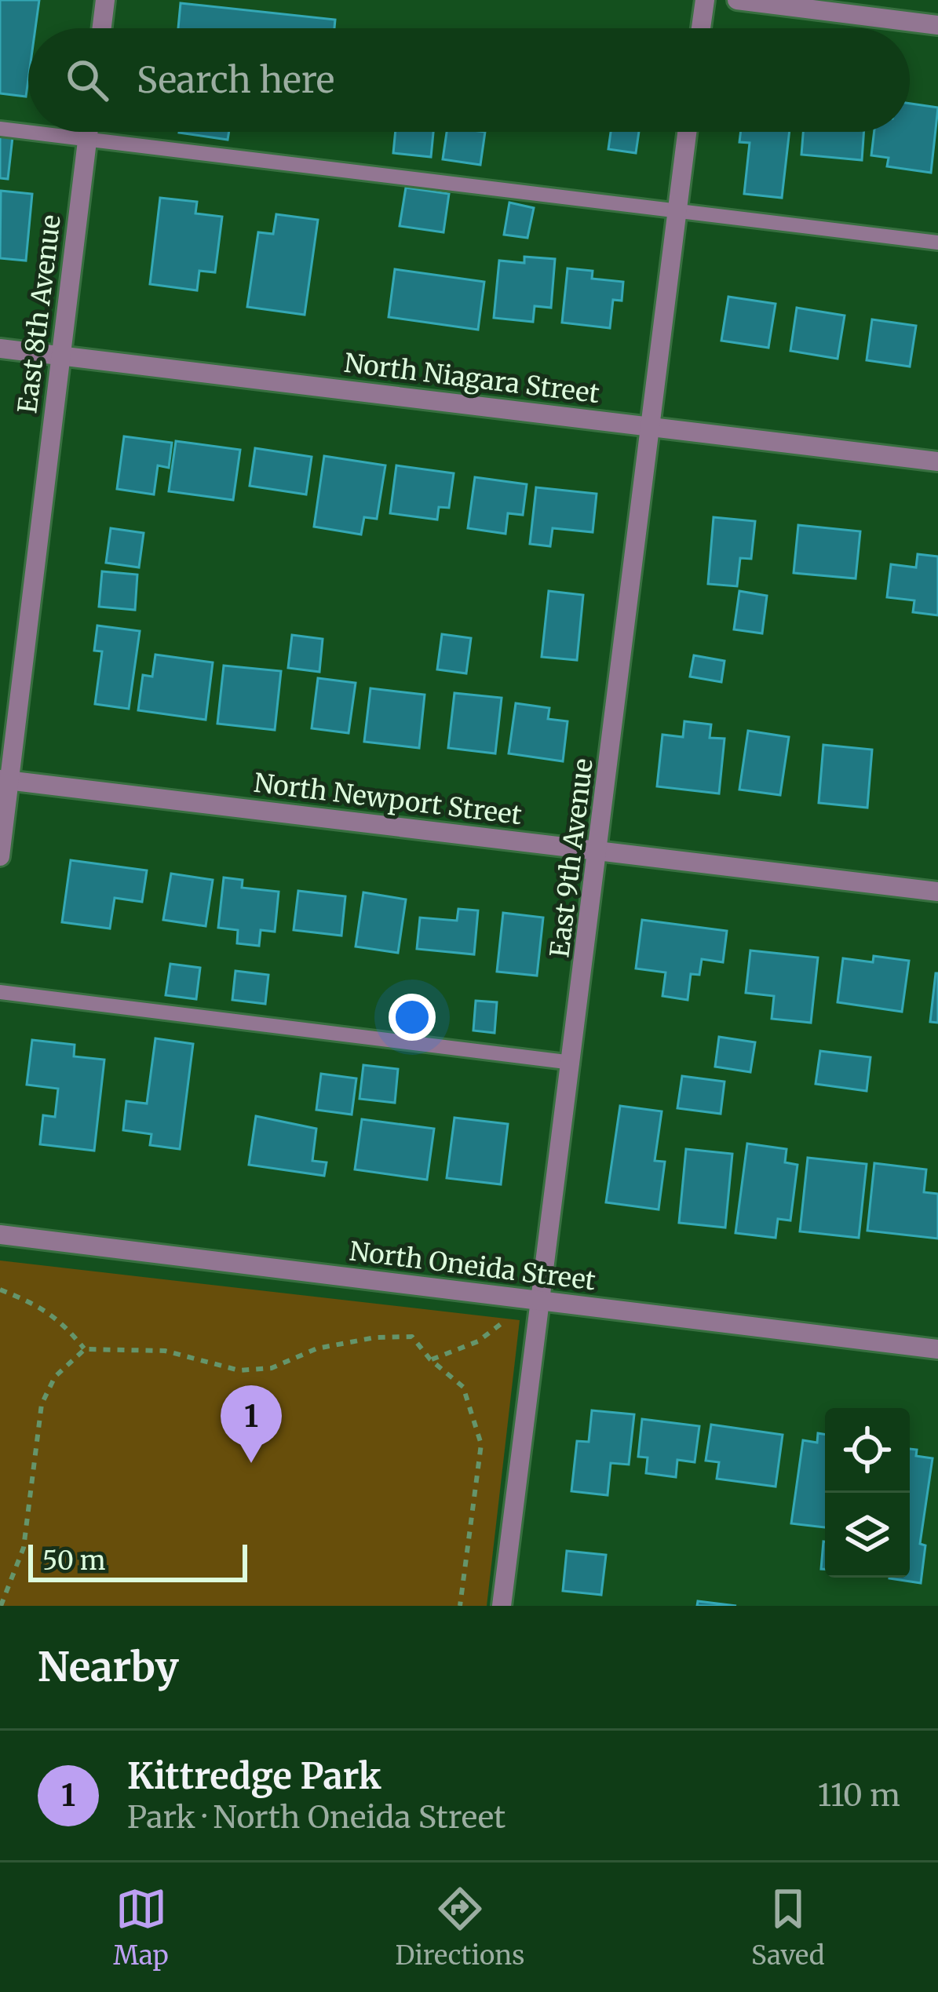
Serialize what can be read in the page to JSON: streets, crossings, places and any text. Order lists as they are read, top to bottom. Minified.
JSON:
{"streets":{"street":["East 8th Avenue","North Niagara Street","North Newport Street","East 9th Avenue","North Oneida Street"]},"crossings":[["East 8th Avenue","North Niagara Street"],["East 8th Avenue","North Newport Street"],["North Niagara Street","East 9th Avenue"],["North Newport Street","East 9th Avenue"],["East 9th Avenue","North Oneida Street"]],"scale_bar":"50 m","page":{"search":"Search here","pins":"1","scale":"50 m","heading":"Nearby","list":[{"mark":"1","name":"Kittredge Park","note":"Park · North Oneida Street","value":"110 m"}],"nav":["Map","Directions","Saved"]}}
